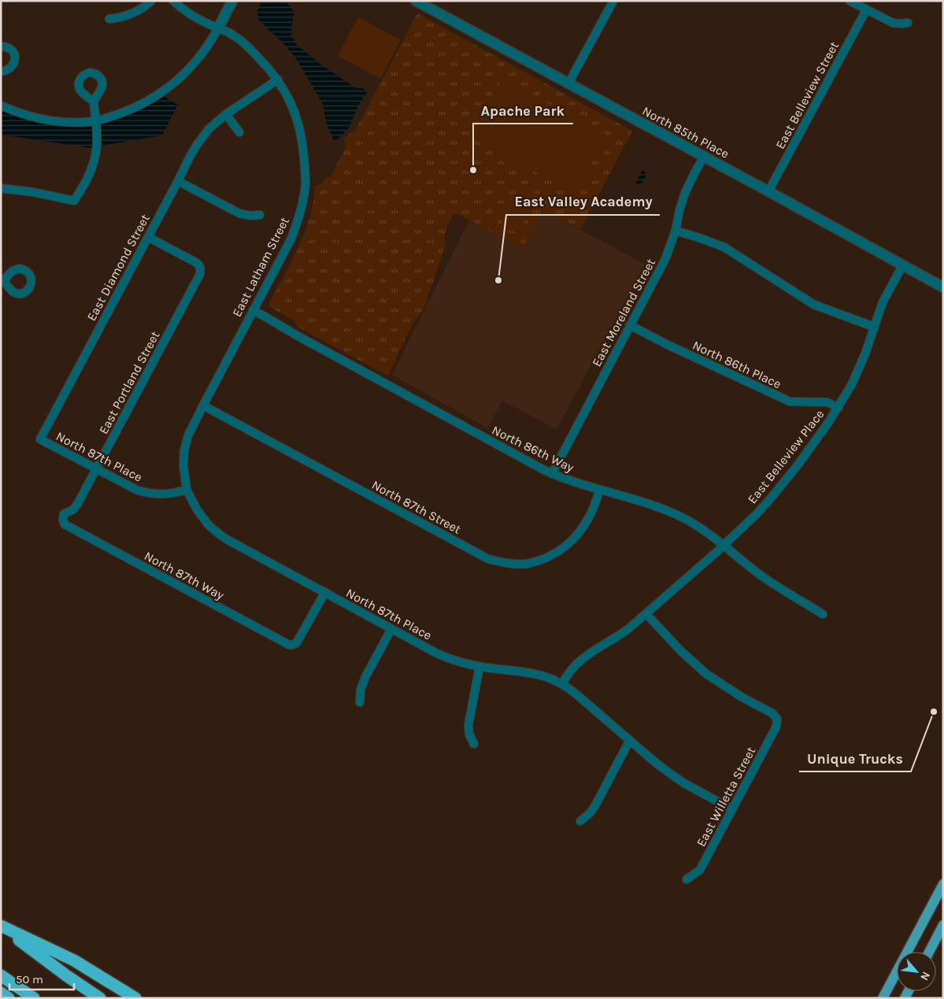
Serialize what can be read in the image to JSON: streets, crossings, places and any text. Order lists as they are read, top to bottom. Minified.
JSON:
{"streets":{"street":["East Belleview Street","North 85th Place","East Latham Street","East Diamond Street","East Moreland Street","North 86th Place","East Portland Street","North 86th Way","North 87th Place","East Belleview Place","North 87th Street","North 87th Way","East Willetta Street"]},"crossings":[["East Belleview Street","North 85th Place"],["North 85th Place","East Moreland Street"],["North 85th Place","East Belleview Place"],["East Latham Street","East Diamond Street"],["East Latham Street","North 86th Way"],["East Latham Street","North 87th Place"],["East Latham Street","North 87th Street"],["East Diamond Street","East Portland Street"],["East Diamond Street","North 87th Place"],["East Moreland Street","North 86th Place"],["East Moreland Street","North 86th Way"],["North 86th Place","East Belleview Place"],["East Portland Street","North 87th Place"],["East Portland Street","North 87th Way"],["North 86th Way","East Belleview Place"],["North 86th Way","North 87th Street"],["North 87th Place","East Belleview Place"],["North 87th Place","North 87th Way"],["North 87th Place","East Willetta Street"],["East Belleview Place","East Willetta Street"]],"places":["Apache Park","East Valley Academy","Unique Trucks"],"scale_bar":"50 m","north":"bottom right"}
